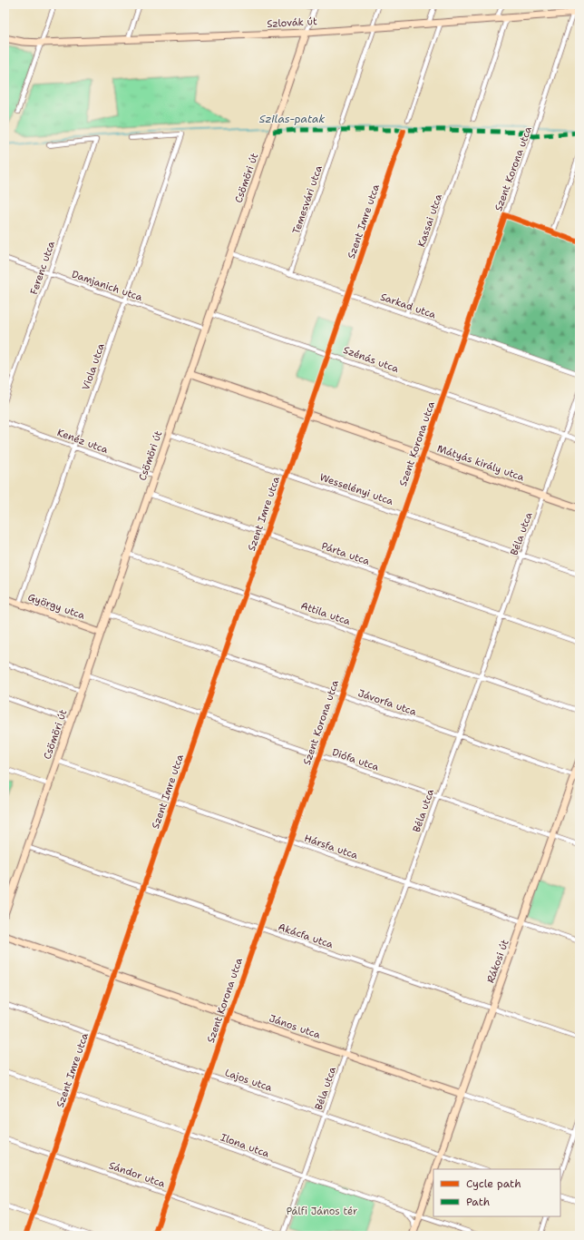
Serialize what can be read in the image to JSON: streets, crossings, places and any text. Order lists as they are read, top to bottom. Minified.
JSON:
{"streets":{"main road":["Szlovák út","Csömöri út","Mátyás király utca","György utca","Rákosi út","János utca"],"street":["Szent Korona utca","Temesvári utca","Kassai utca","Szent Imre utca","Ferenc utca","Damjanich utca","Sarkad utca","Szénás utca","Viola utca","Kenéz utca","Wesselényi utca","Béla utca","Párta utca","Attila utca","Jávorfa utca","Diófa utca","Hársfa utca","Akácfa utca","Lajos utca","Ilona utca","Sándor utca"]},"crossings":[["Szlovák út","Szent Korona utca"],["Szlovák út","Csömöri út"],["Szent Korona utca","Sarkad utca"],["Szent Korona utca","Szénás utca"],["Szent Korona utca","Mátyás király utca"],["Szent Korona utca","Wesselényi utca"],["Szent Korona utca","Párta utca"],["Szent Korona utca","Attila utca"],["Szent Korona utca","Jávorfa utca"],["Szent Korona utca","Diófa utca"],["Szent Korona utca","Hársfa utca"],["Szent Korona utca","Akácfa utca"],["Szent Korona utca","János utca"],["Szent Korona utca","Lajos utca"],["Szent Korona utca","Ilona utca"],["Szent Korona utca","Sándor utca"],["Csömöri út","Damjanich utca"],["Csömöri út","Sarkad utca"],["Csömöri út","Szénás utca"],["Csömöri út","Kenéz utca"],["Csömöri út","Mátyás király utca"],["Csömöri út","Wesselényi utca"],["Csömöri út","Párta utca"],["Csömöri út","György utca"],["Csömöri út","Attila utca"],["Csömöri út","Jávorfa utca"],["Csömöri út","Diófa utca"],["Csömöri út","Hársfa utca"],["Csömöri út","Akácfa utca"],["Temesvári utca","Sarkad utca"],["Kassai utca","Sarkad utca"],["Szent Imre utca","Sarkad utca"],["Szent Imre utca","Szénás utca"],["Szent Imre utca","Mátyás király utca"],["Szent Imre utca","Wesselényi utca"],["Szent Imre utca","Párta utca"],["Szent Imre utca","Attila utca"],["Szent Imre utca","Jávorfa utca"],["Szent Imre utca","Diófa utca"],["Szent Imre utca","Hársfa utca"],["Szent Imre utca","Akácfa utca"],["Szent Imre utca","János utca"],["Szent Imre utca","Lajos utca"],["Szent Imre utca","Ilona utca"],["Szent Imre utca","Sándor utca"],["Ferenc utca","Damjanich utca"],["Damjanich utca","Viola utca"],["Szénás utca","Béla utca"],["Viola utca","Kenéz utca"],["Viola utca","György utca"],["Mátyás király utca","Béla utca"],["Wesselényi utca","Béla utca"],["Béla utca","Párta utca"],["Béla utca","Attila utca"],["Béla utca","Jávorfa utca"],["Béla utca","Diófa utca"],["Béla utca","Hársfa utca"],["Béla utca","Akácfa utca"],["Béla utca","János utca"],["Béla utca","Lajos utca"],["Béla utca","Ilona utca"],["Béla utca","Sándor utca"],["Jávorfa utca","Rákosi út"],["Diófa utca","Rákosi út"],["Hársfa utca","Rákosi út"],["Akácfa utca","Rákosi út"],["Rákosi út","János utca"],["Rákosi út","Lajos utca"],["Rákosi út","Ilona utca"]],"water":["Szilas-patak"],"parks":["Pálfi János tér"],"legend":["Cycle path","Path"]}
